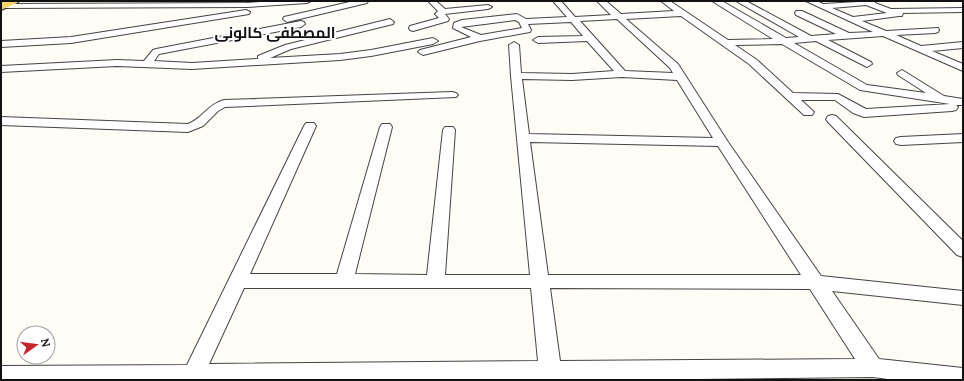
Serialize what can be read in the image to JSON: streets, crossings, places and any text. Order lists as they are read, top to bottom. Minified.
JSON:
{"districts":["المصطفی کالونی"],"north":"right"}
